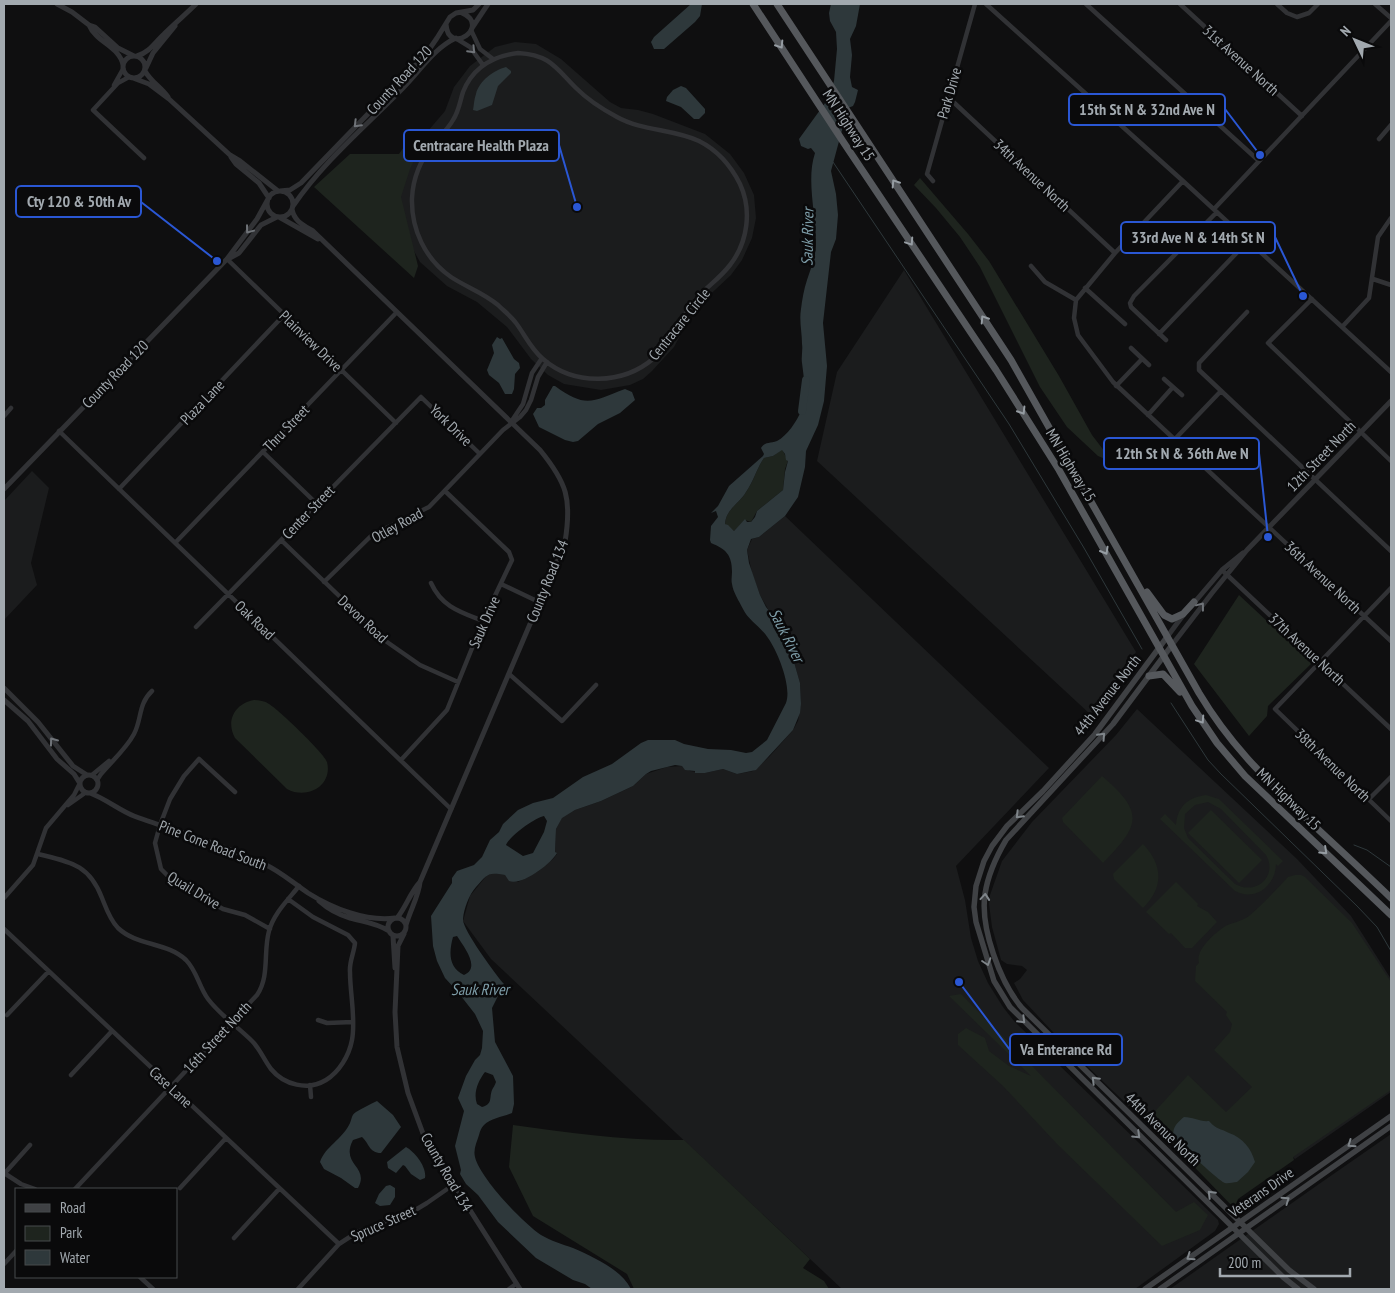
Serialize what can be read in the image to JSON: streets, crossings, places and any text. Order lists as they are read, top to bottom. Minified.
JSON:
{"streets":{"highway":["MN Highway 15"],"main road":["12th Street North","44th Avenue North","Veterans Drive"],"street":["31st Avenue North","County Road 120","Park Drive","34th Avenue North","Centracare Circle","Plainview Drive","Plaza Lane","York Drive","Thru Street","Center Street","Otley Road","36th Avenue North","County Road 134","Devon Road","Oak Road","Sauk Drive","37th Avenue North","38th Avenue North","Pine Cone Road South","Quail Drive","16th Street North","Case Lane","Spruce Street"]},"crossings":[["County Road 120","Plainview Drive"],["County Road 120","County Road 134"],["County Road 120","Oak Road"],["Park Drive","34th Avenue North"],["MN Highway 15","12th Street North"],["MN Highway 15","44th Avenue North"],["Plainview Drive","Plaza Lane"],["Plainview Drive","Thru Street"],["Plainview Drive","Center Street"],["Plaza Lane","Oak Road"],["York Drive","Center Street"],["York Drive","Otley Road"],["Thru Street","County Road 134"],["Thru Street","Oak Road"],["12th Street North","36th Avenue North"],["12th Street North","37th Avenue North"],["12th Street North","44th Avenue North"],["Center Street","Devon Road"],["Center Street","Oak Road"],["Otley Road","County Road 134"],["Otley Road","Devon Road"],["Otley Road","Sauk Drive"],["County Road 134","Oak Road"],["County Road 134","Pine Cone Road South"],["County Road 134","Spruce Street"],["Devon Road","Sauk Drive"],["Oak Road","Sauk Drive"],["37th Avenue North","38th Avenue North"],["44th Avenue North","Veterans Drive"],["Pine Cone Road South","Quail Drive"],["Pine Cone Road South","16th Street North"],["Quail Drive","16th Street North"],["16th Street North","Case Lane"],["Case Lane","Spruce Street"]],"water":["Sauk River"],"places":["15th St N & 32nd Ave N","Centracare Health Plaza","Cty 120 & 50th Av","33rd Ave N & 14th St N","12th St N & 36th Ave N","Va Enterance Rd"],"legend":["Road","Park","Water"],"scale_bar":"200 m","north":"top left"}
